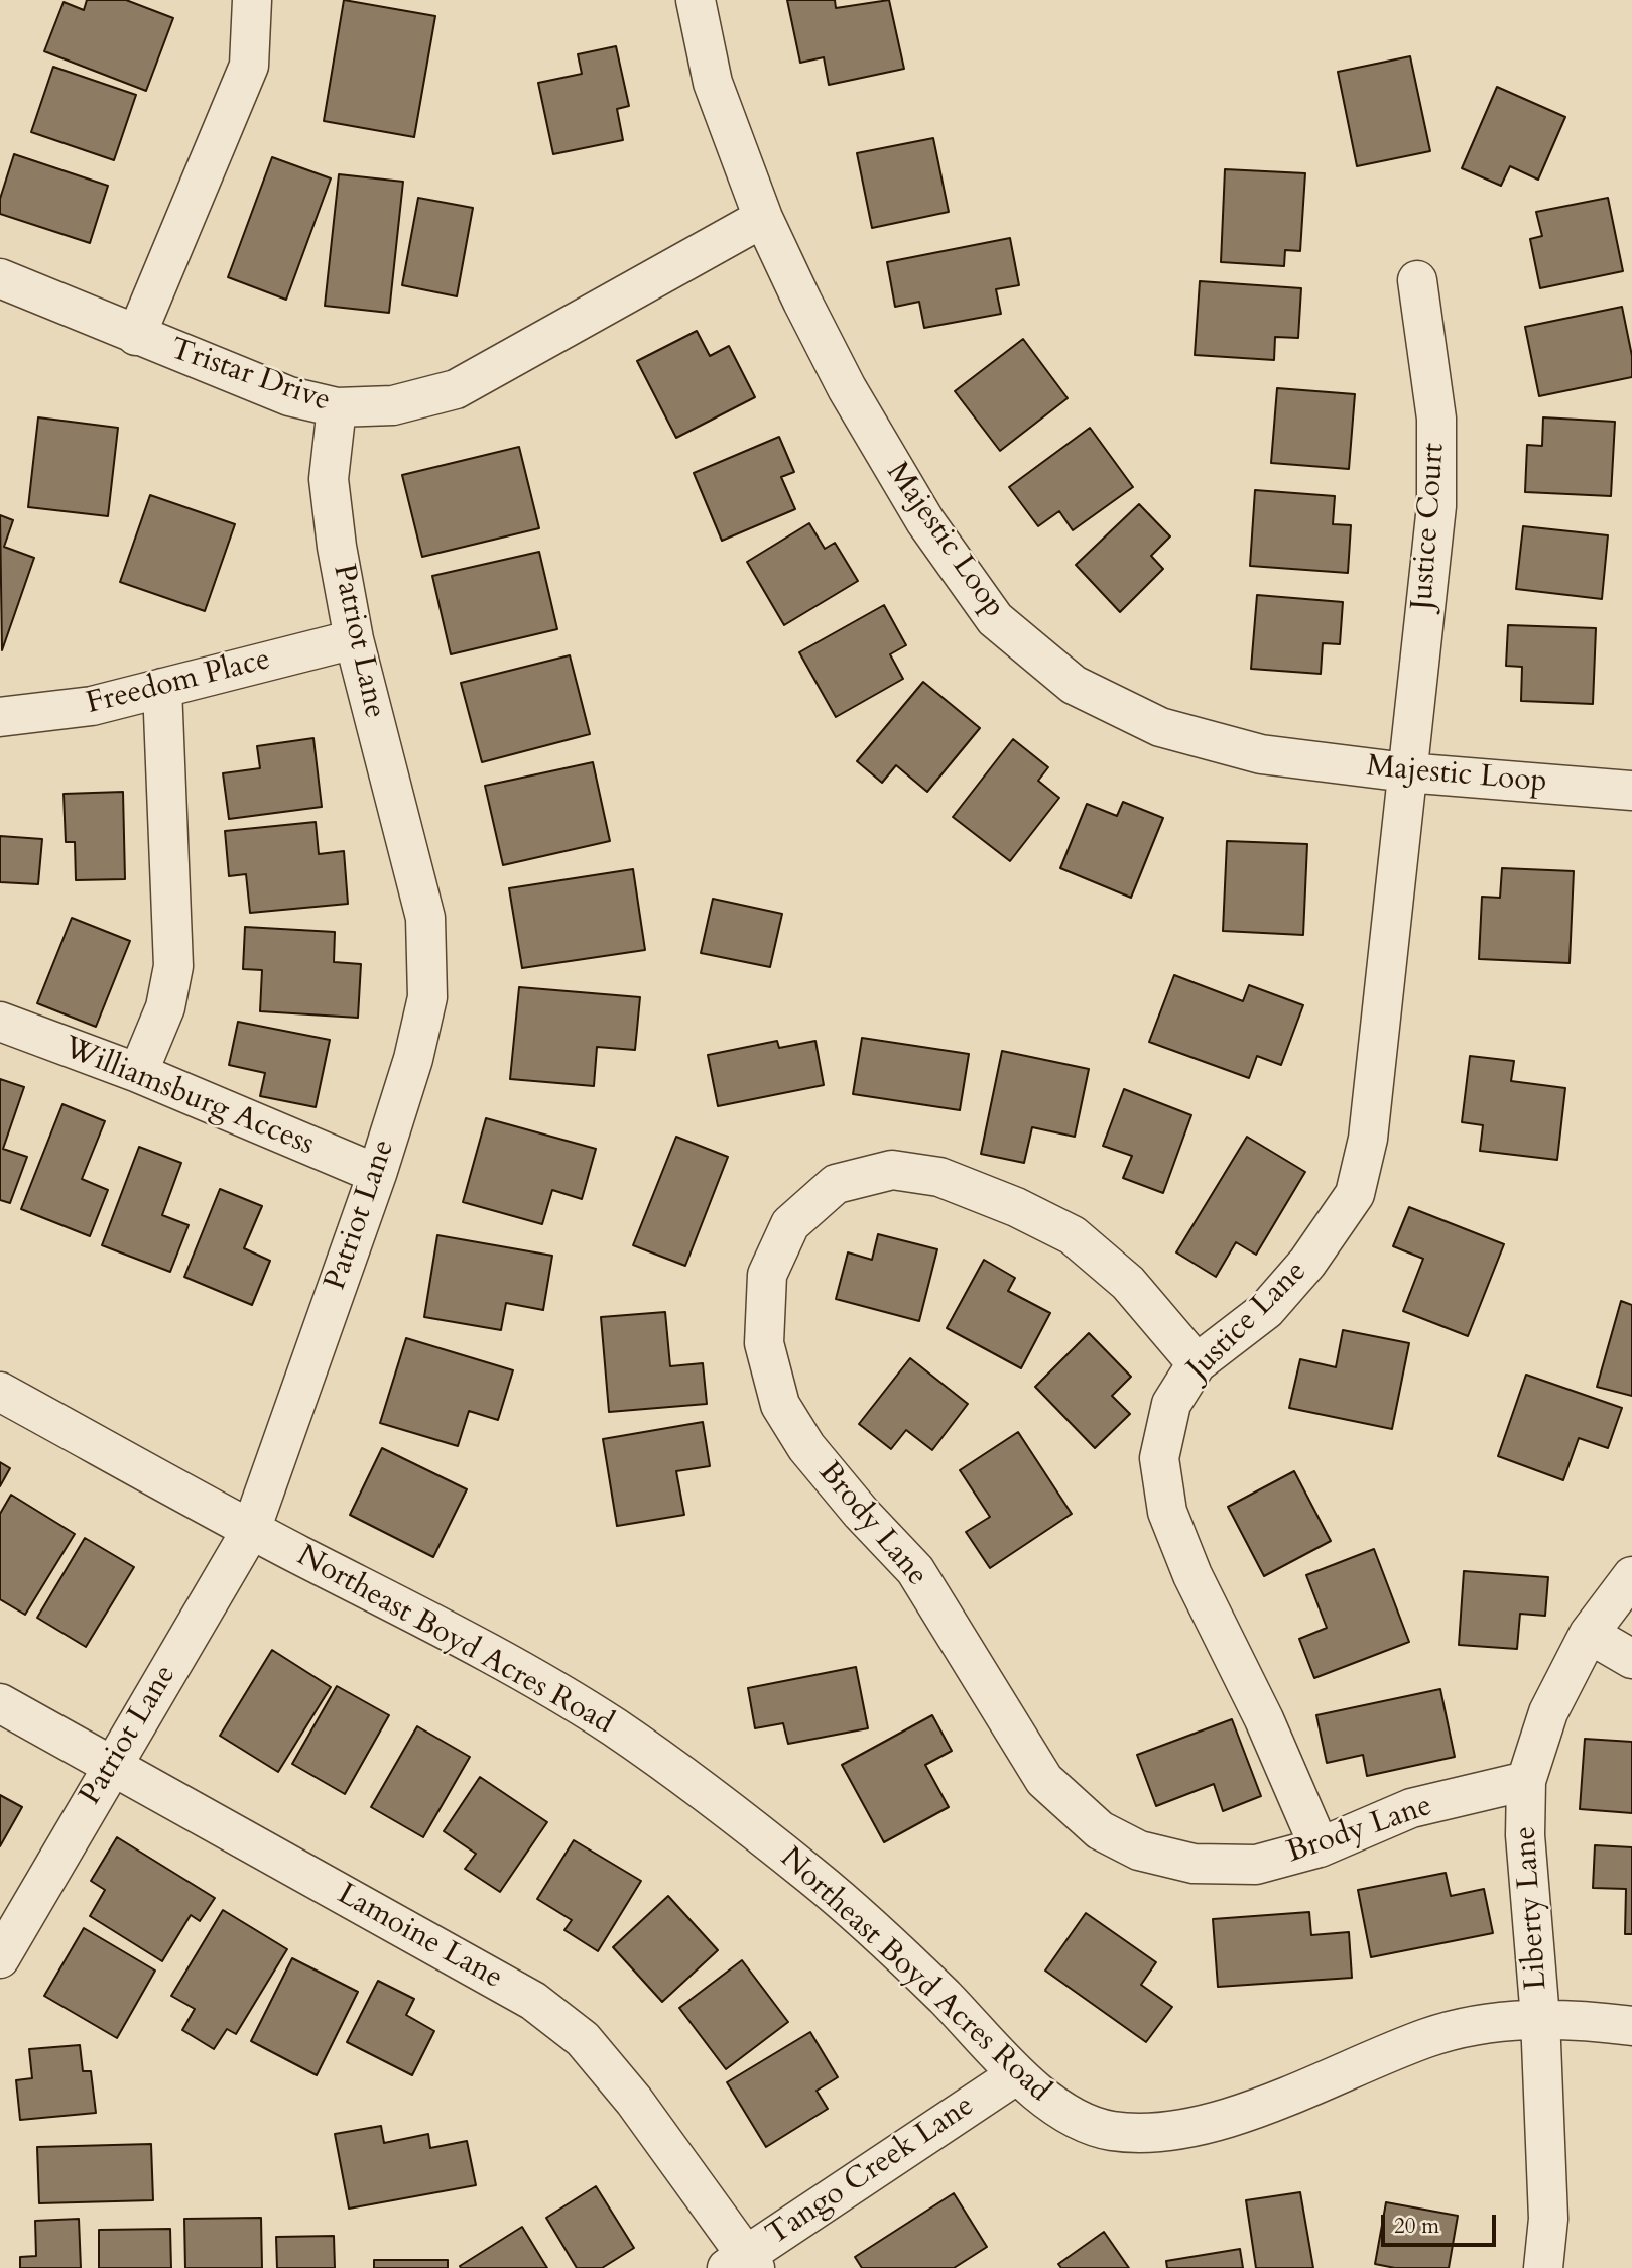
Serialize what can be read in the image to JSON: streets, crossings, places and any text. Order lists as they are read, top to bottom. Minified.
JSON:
{"streets":{"street":["Tristar Drive","Justice Court","Majestic Loop","Patriot Lane","Freedom Place","Williamsburg Access","Justice Lane","Brody Lane","Northeast Boyd Acres Road","Liberty Lane","Lamoine Lane","Tango Creek Lane"]},"crossings":[["Tristar Drive","Majestic Loop"],["Tristar Drive","Patriot Lane"],["Justice Court","Majestic Loop"],["Justice Court","Justice Lane"],["Majestic Loop","Justice Lane"],["Patriot Lane","Freedom Place"],["Patriot Lane","Williamsburg Access"],["Patriot Lane","Northeast Boyd Acres Road"],["Patriot Lane","Lamoine Lane"],["Justice Lane","Brody Lane"],["Brody Lane","Liberty Lane"],["Northeast Boyd Acres Road","Liberty Lane"],["Northeast Boyd Acres Road","Tango Creek Lane"],["Lamoine Lane","Tango Creek Lane"]],"scale_bar":"20 m"}
